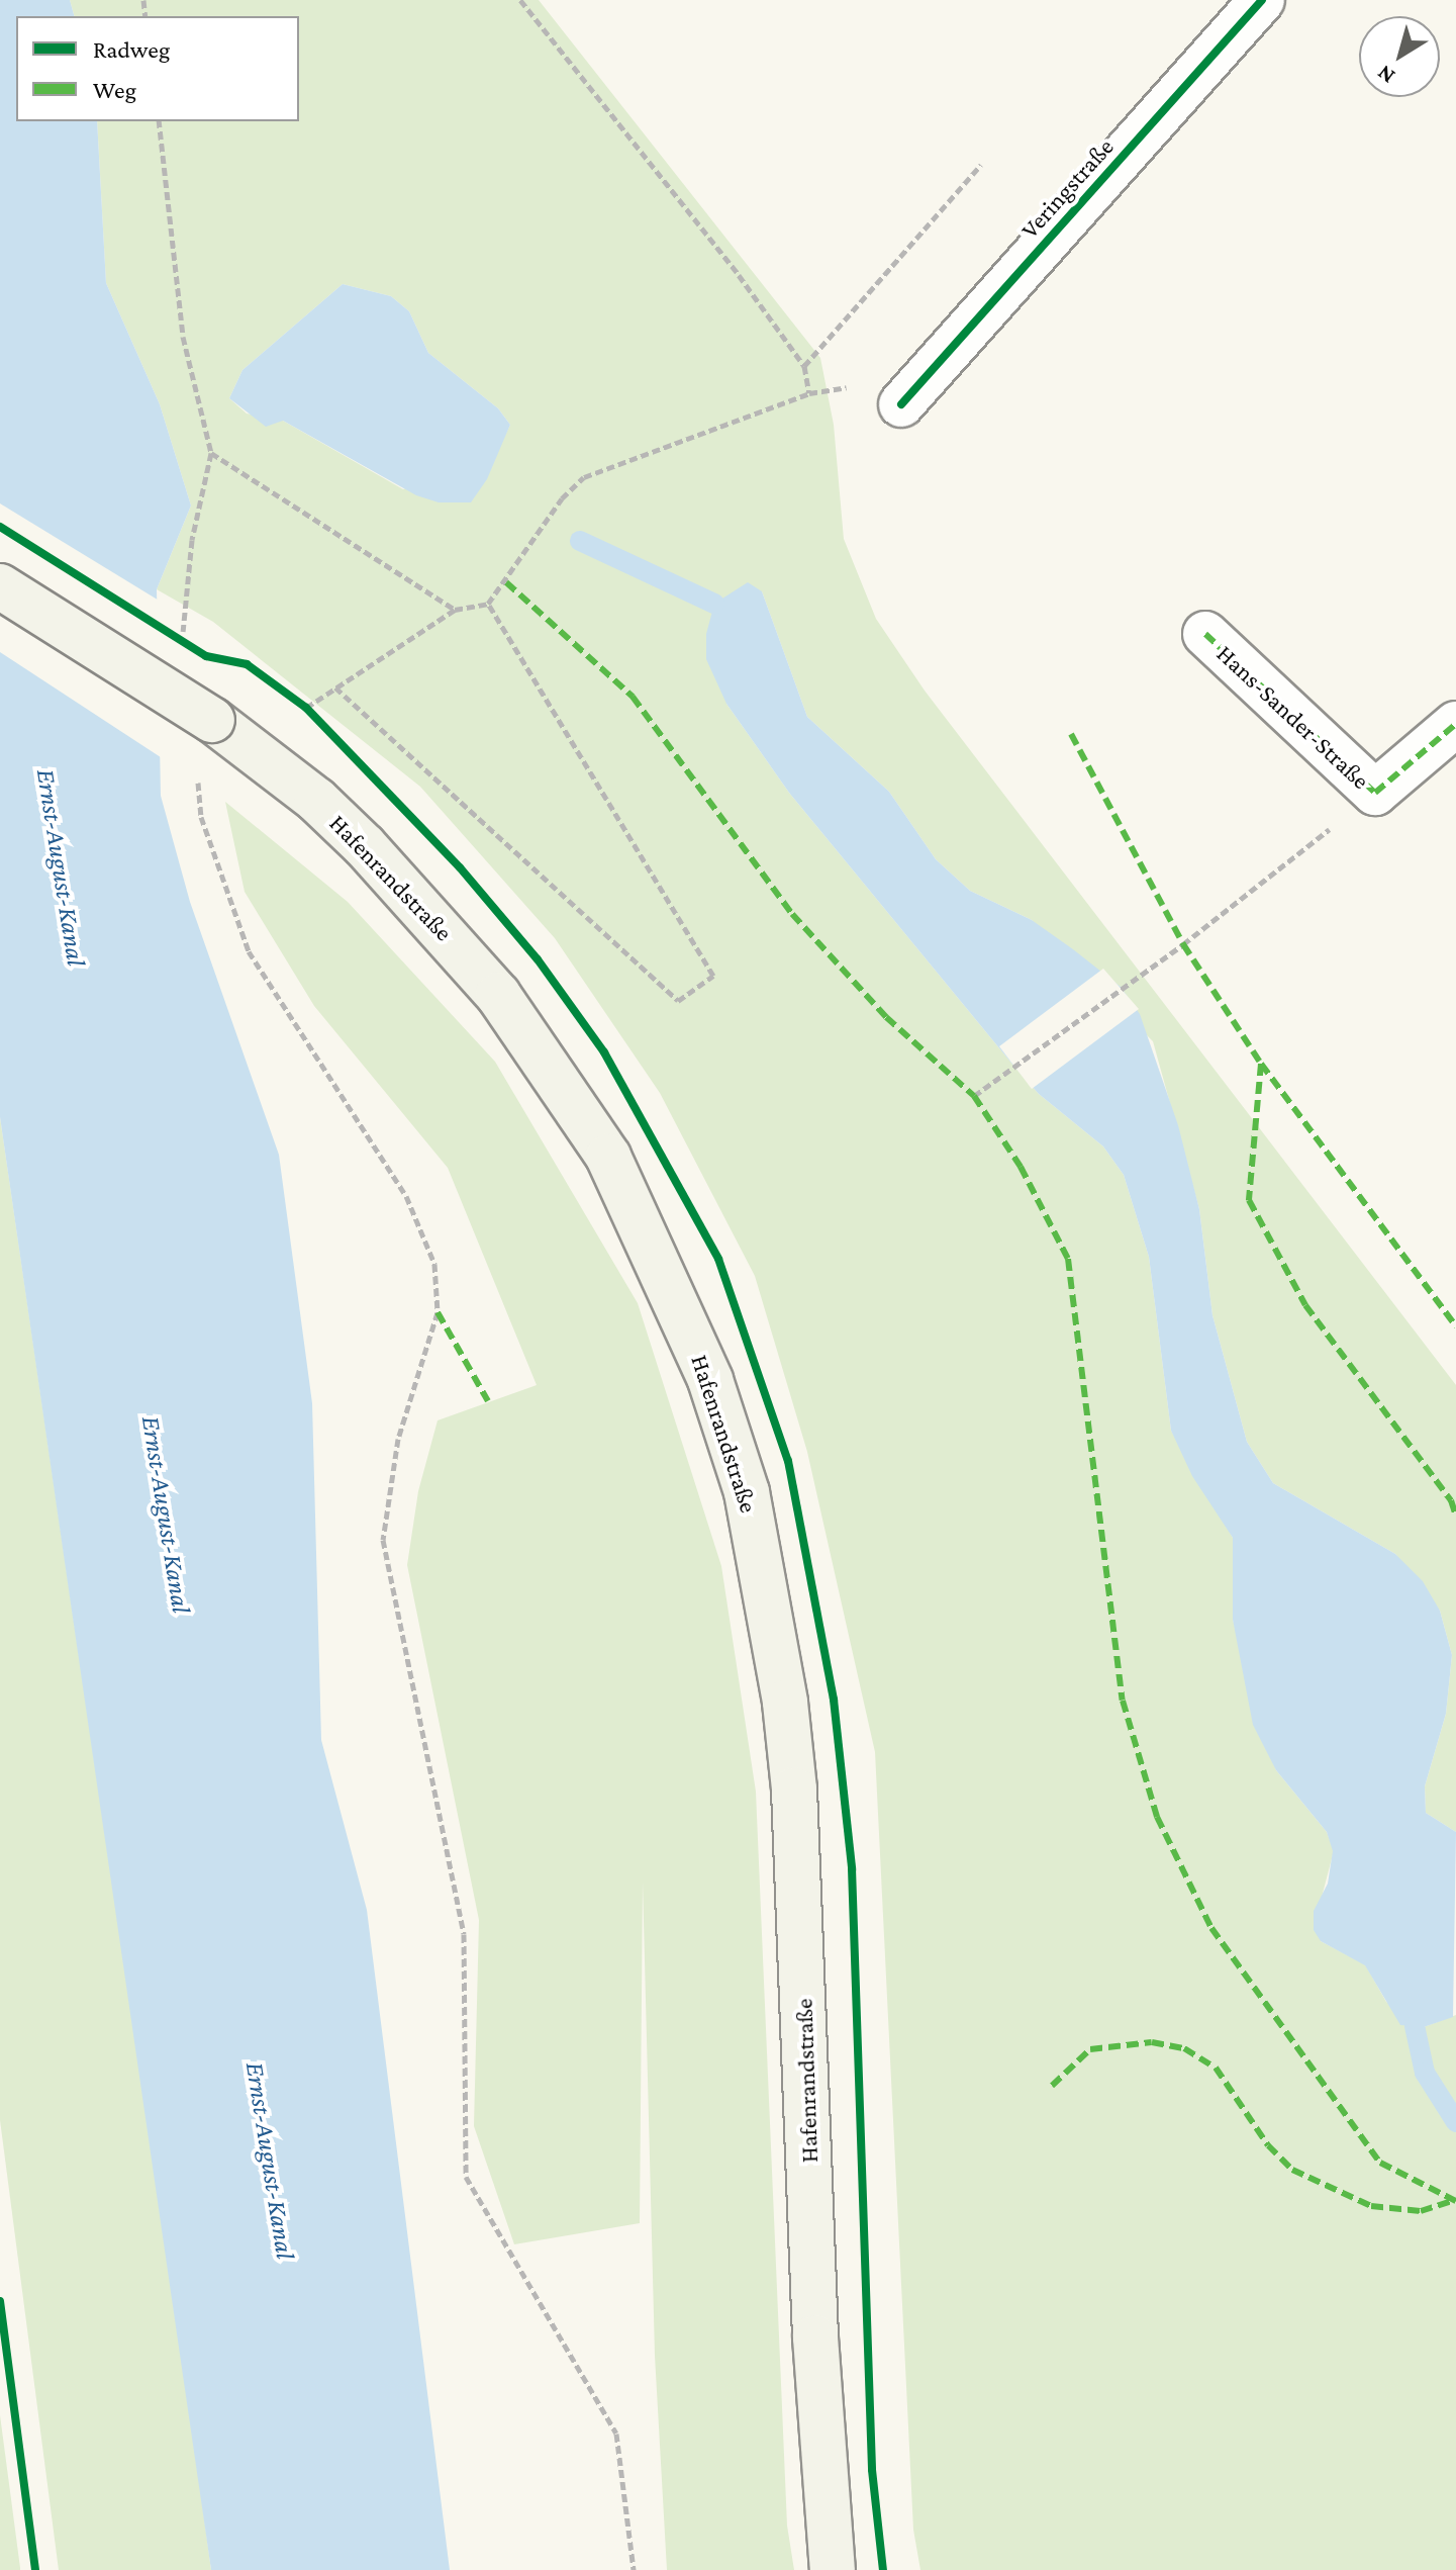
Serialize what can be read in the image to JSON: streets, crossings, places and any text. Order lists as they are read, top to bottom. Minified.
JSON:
{"streets":{"main road":["Hafenrandstraße"],"street":["Veringstraße","Hans-Sander-Straße"]},"water":["Ernst-August-Kanal"],"legend":["Radweg","Weg"],"north":"bottom left"}
